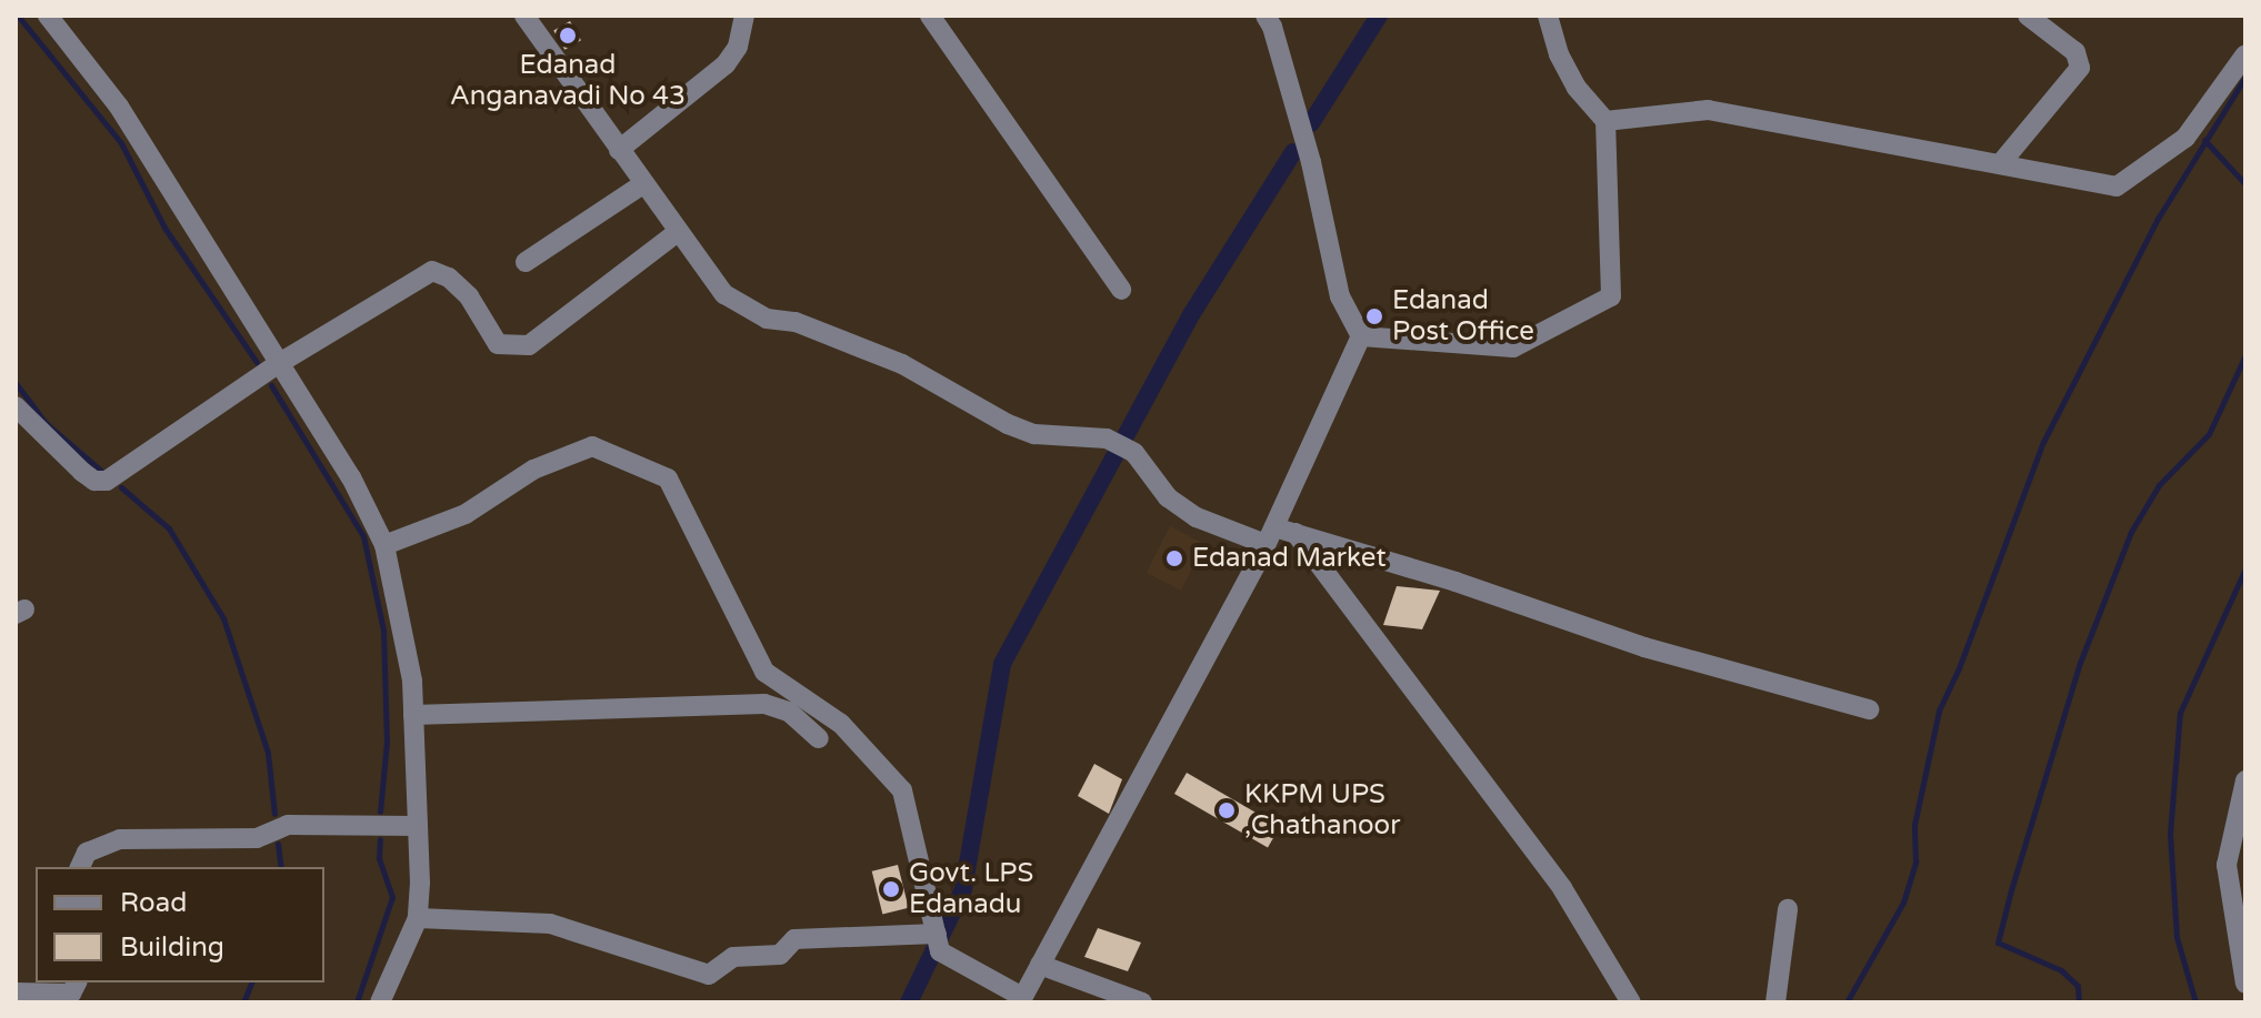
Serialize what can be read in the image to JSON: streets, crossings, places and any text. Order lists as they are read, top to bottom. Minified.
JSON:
{"places":["Edanad Anganavadi No 43","Edanad Post Office","Edanad Market","KKPM UPS ,Chathanoor","Govt. LPS Edanadu"],"legend":["Road","Building"]}
